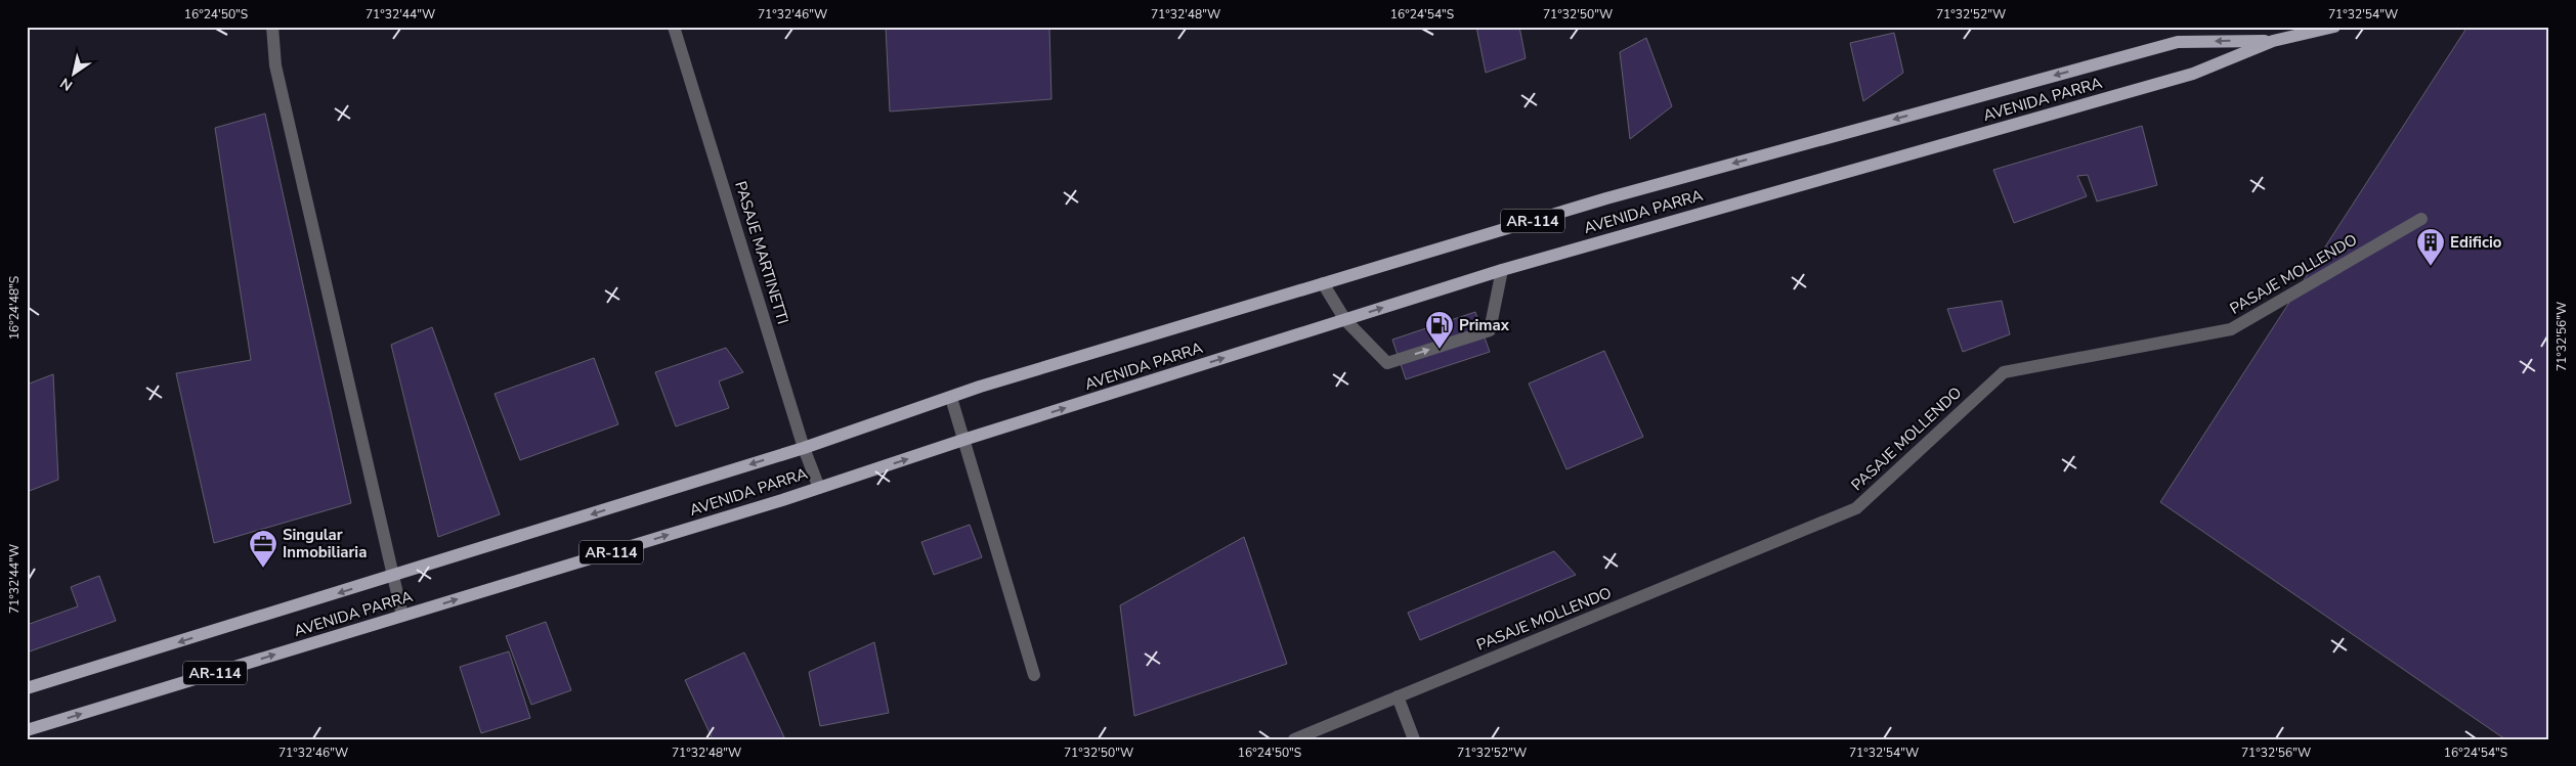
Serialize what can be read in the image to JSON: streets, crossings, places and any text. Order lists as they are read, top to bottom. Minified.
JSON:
{"streets":{"main road":["AVENIDA PARRA","AR-114"],"street":["PASAJE MARTINETTI","PASAJE MOLLENDO"]},"crossings":[["AVENIDA PARRA","PASAJE MARTINETTI"]],"places":{"building":["Edificio"],"fuel station":["Primax"],"office":["Singular Inmobiliaria"]},"north":"bottom left","coordinates":["16°24'50\"S","71°32'44\"W","71°32'46\"W","71°32'48\"W","16°24'54\"S","71°32'50\"W","71°32'52\"W","71°32'54\"W","16°24'48\"S","71°32'56\"W"]}
